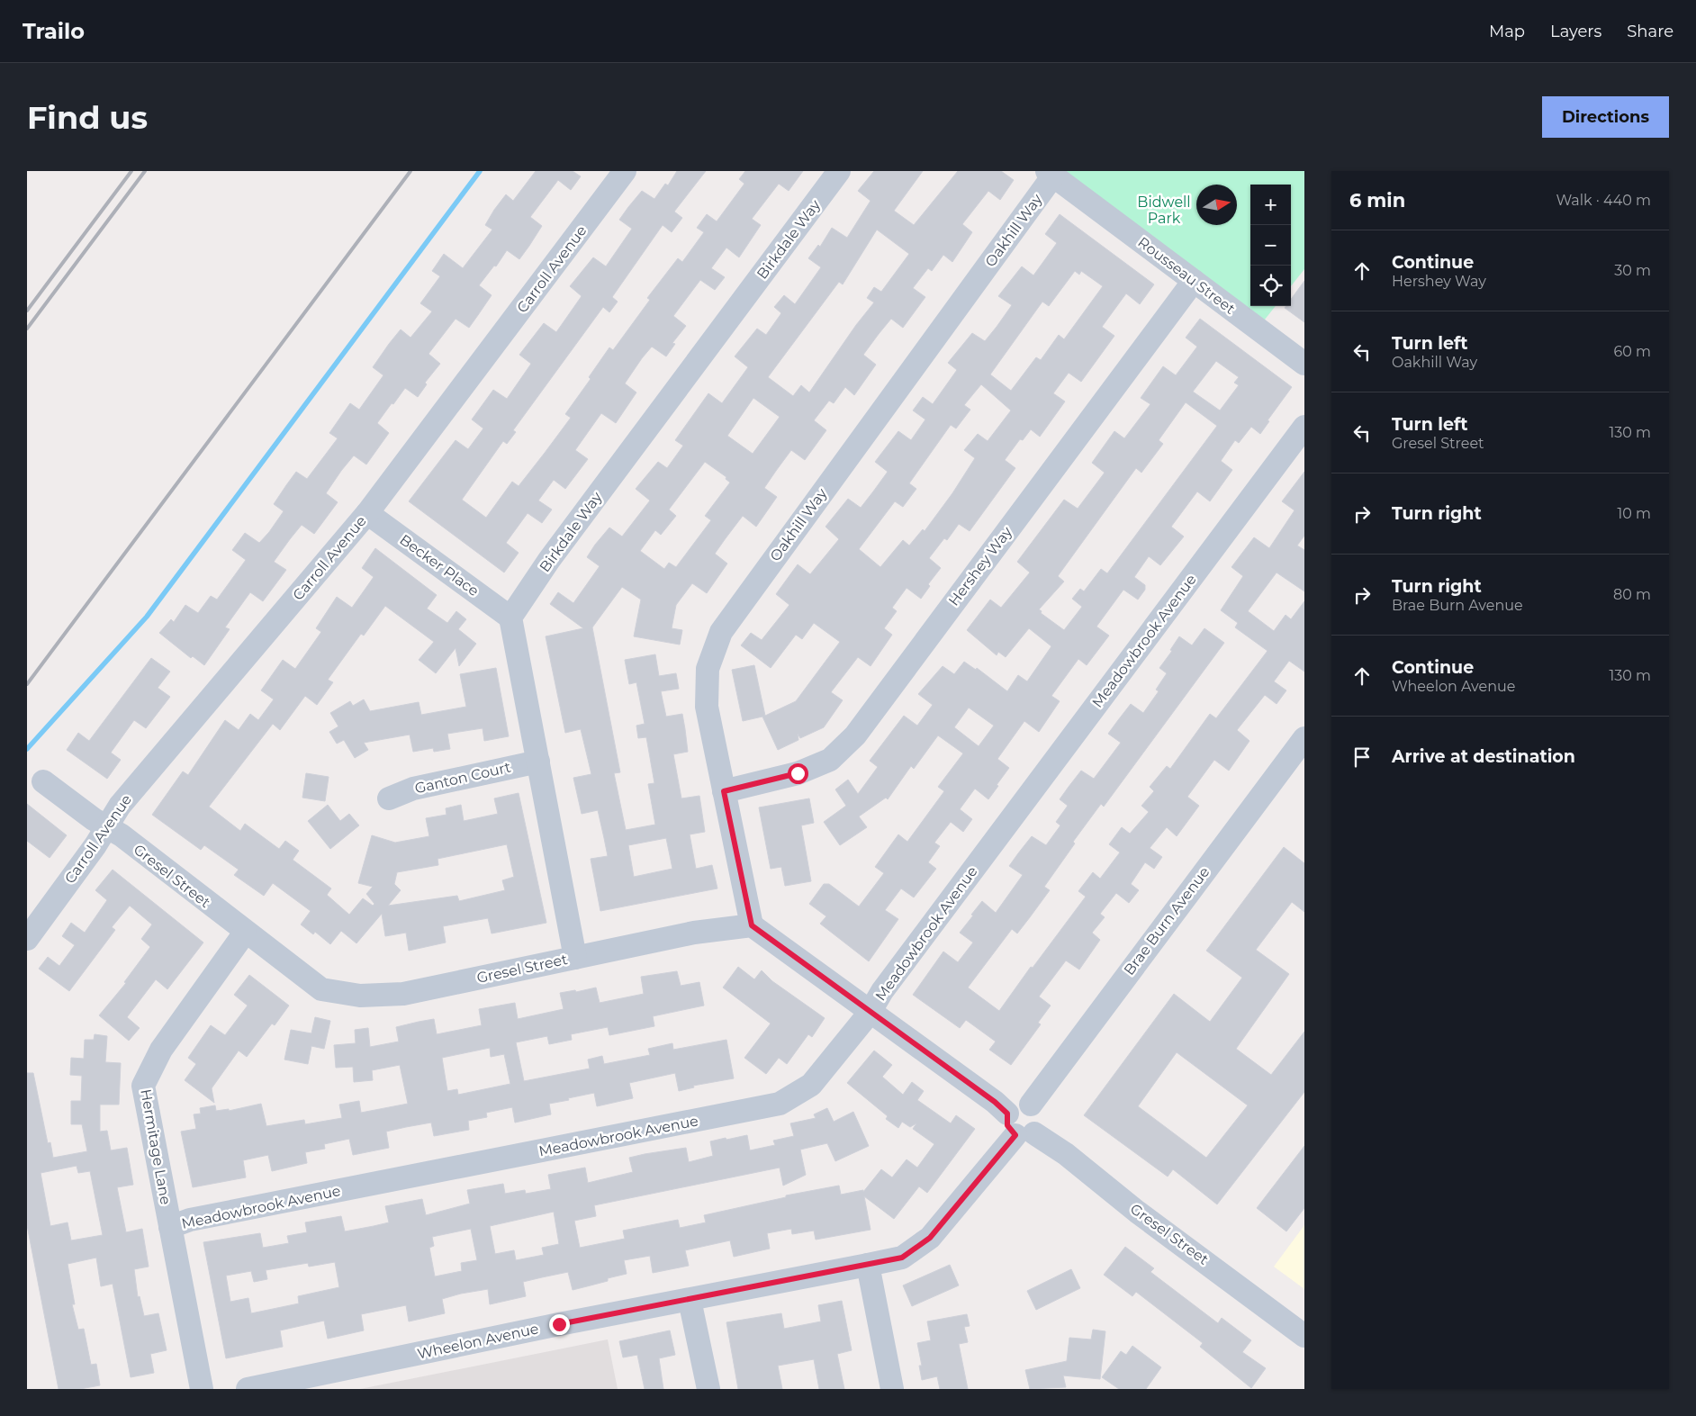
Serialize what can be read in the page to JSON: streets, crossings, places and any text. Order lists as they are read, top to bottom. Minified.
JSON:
{"streets":{"street":["Oakhill Way","Birkdale Way","Carroll Avenue","Rousseau Street","Becker Place","Hershey Way","Meadowbrook Avenue","Ganton Court","Gresel Street","Brae Burn Avenue","Hermitage Lane","Wheelon Avenue"]},"crossings":[["Oakhill Way","Rousseau Street"],["Oakhill Way","Hershey Way"],["Oakhill Way","Gresel Street"],["Birkdale Way","Becker Place"],["Carroll Avenue","Becker Place"],["Carroll Avenue","Gresel Street"],["Rousseau Street","Hershey Way"],["Meadowbrook Avenue","Hermitage Lane"],["Gresel Street","Brae Burn Avenue"],["Gresel Street","Hermitage Lane"]],"parks":["Bidwell Park"],"north":"right","page":{"header":"Trailo","nav":["Map","Layers","Share"],"buttons":"Directions","title":"Find us","heading":["6 min","Walk · 440 m"],"map_buttons":["+","−"],"list":[["Continue","Hershey Way","30 m"],["Turn left","Oakhill Way","60 m"],["Turn left","Gresel Street","130 m"],["Turn right","10 m"],["Turn right","Brae Burn Avenue","80 m"],["Continue","Wheelon Avenue","130 m"],"Arrive at destination"]}}
